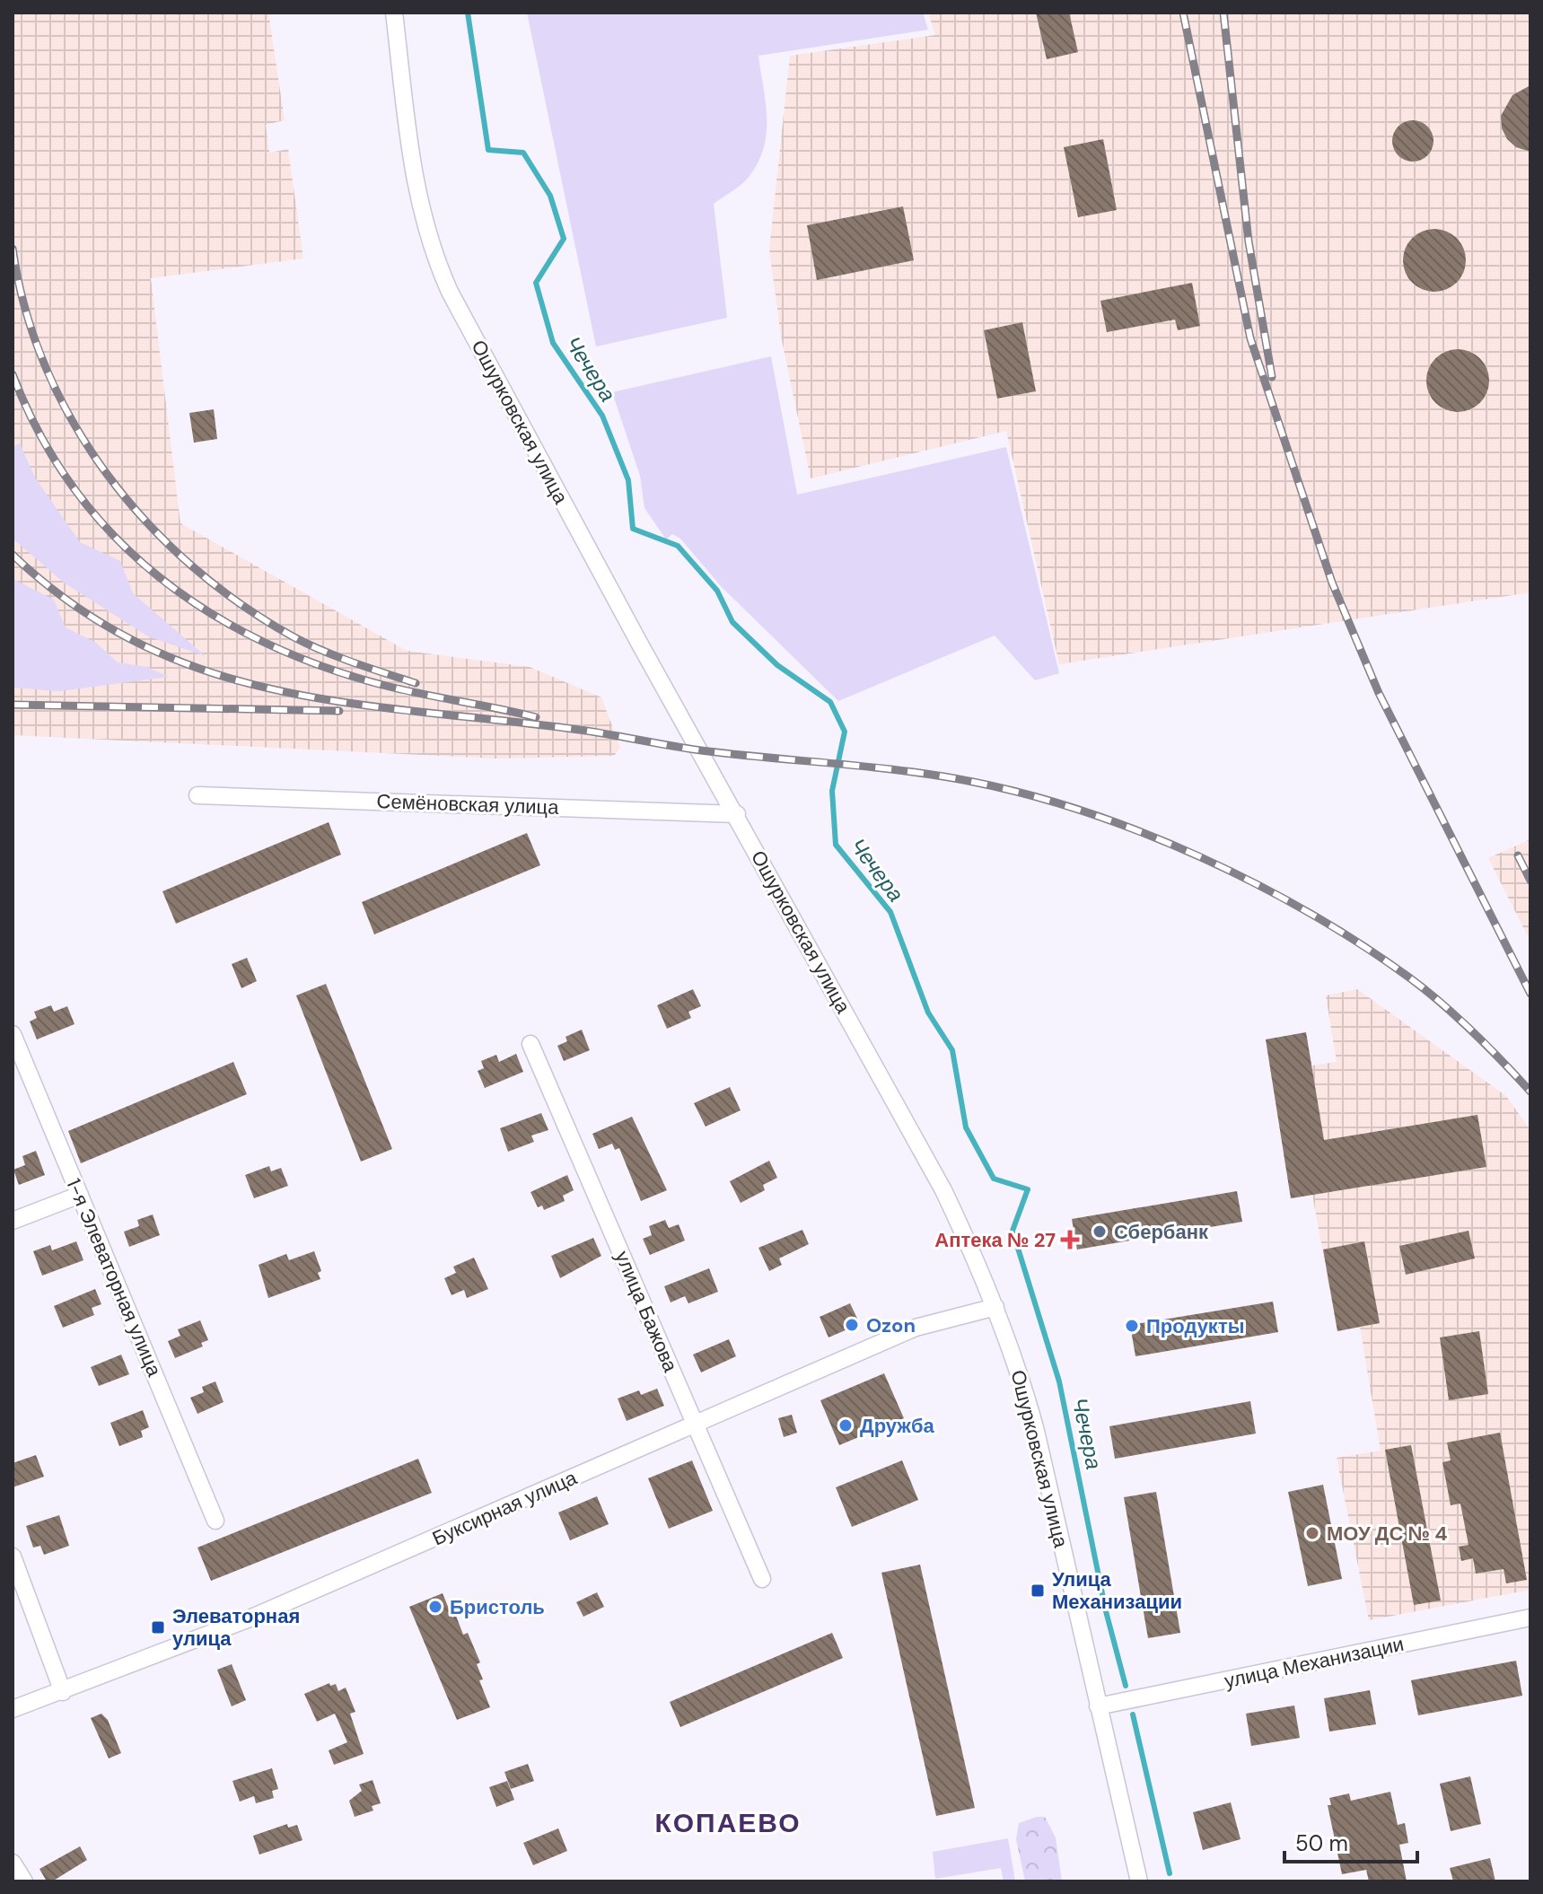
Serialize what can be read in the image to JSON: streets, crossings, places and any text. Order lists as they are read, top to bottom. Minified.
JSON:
{"streets":{"street":["Ошурковская улица","Семёновская улица","1-я Элеваторная улица","улица Бажова","Буксирная улица","улица Механизации"]},"crossings":[["Ошурковская улица","Семёновская улица"],["Ошурковская улица","Буксирная улица"],["Ошурковская улица","улица Механизации"],["улица Бажова","Буксирная улица"]],"districts":["КОПАЕВО"],"water":["Чечера"],"places":{"other":["Сбербанк","Ozon","Продукты","Дружба","МОУ ДС № 4","Бристоль"],"health":["Аптека № 27"],"transit":["Улица Механизации","Элеваторная улица"]},"scale_bar":"50 m"}
